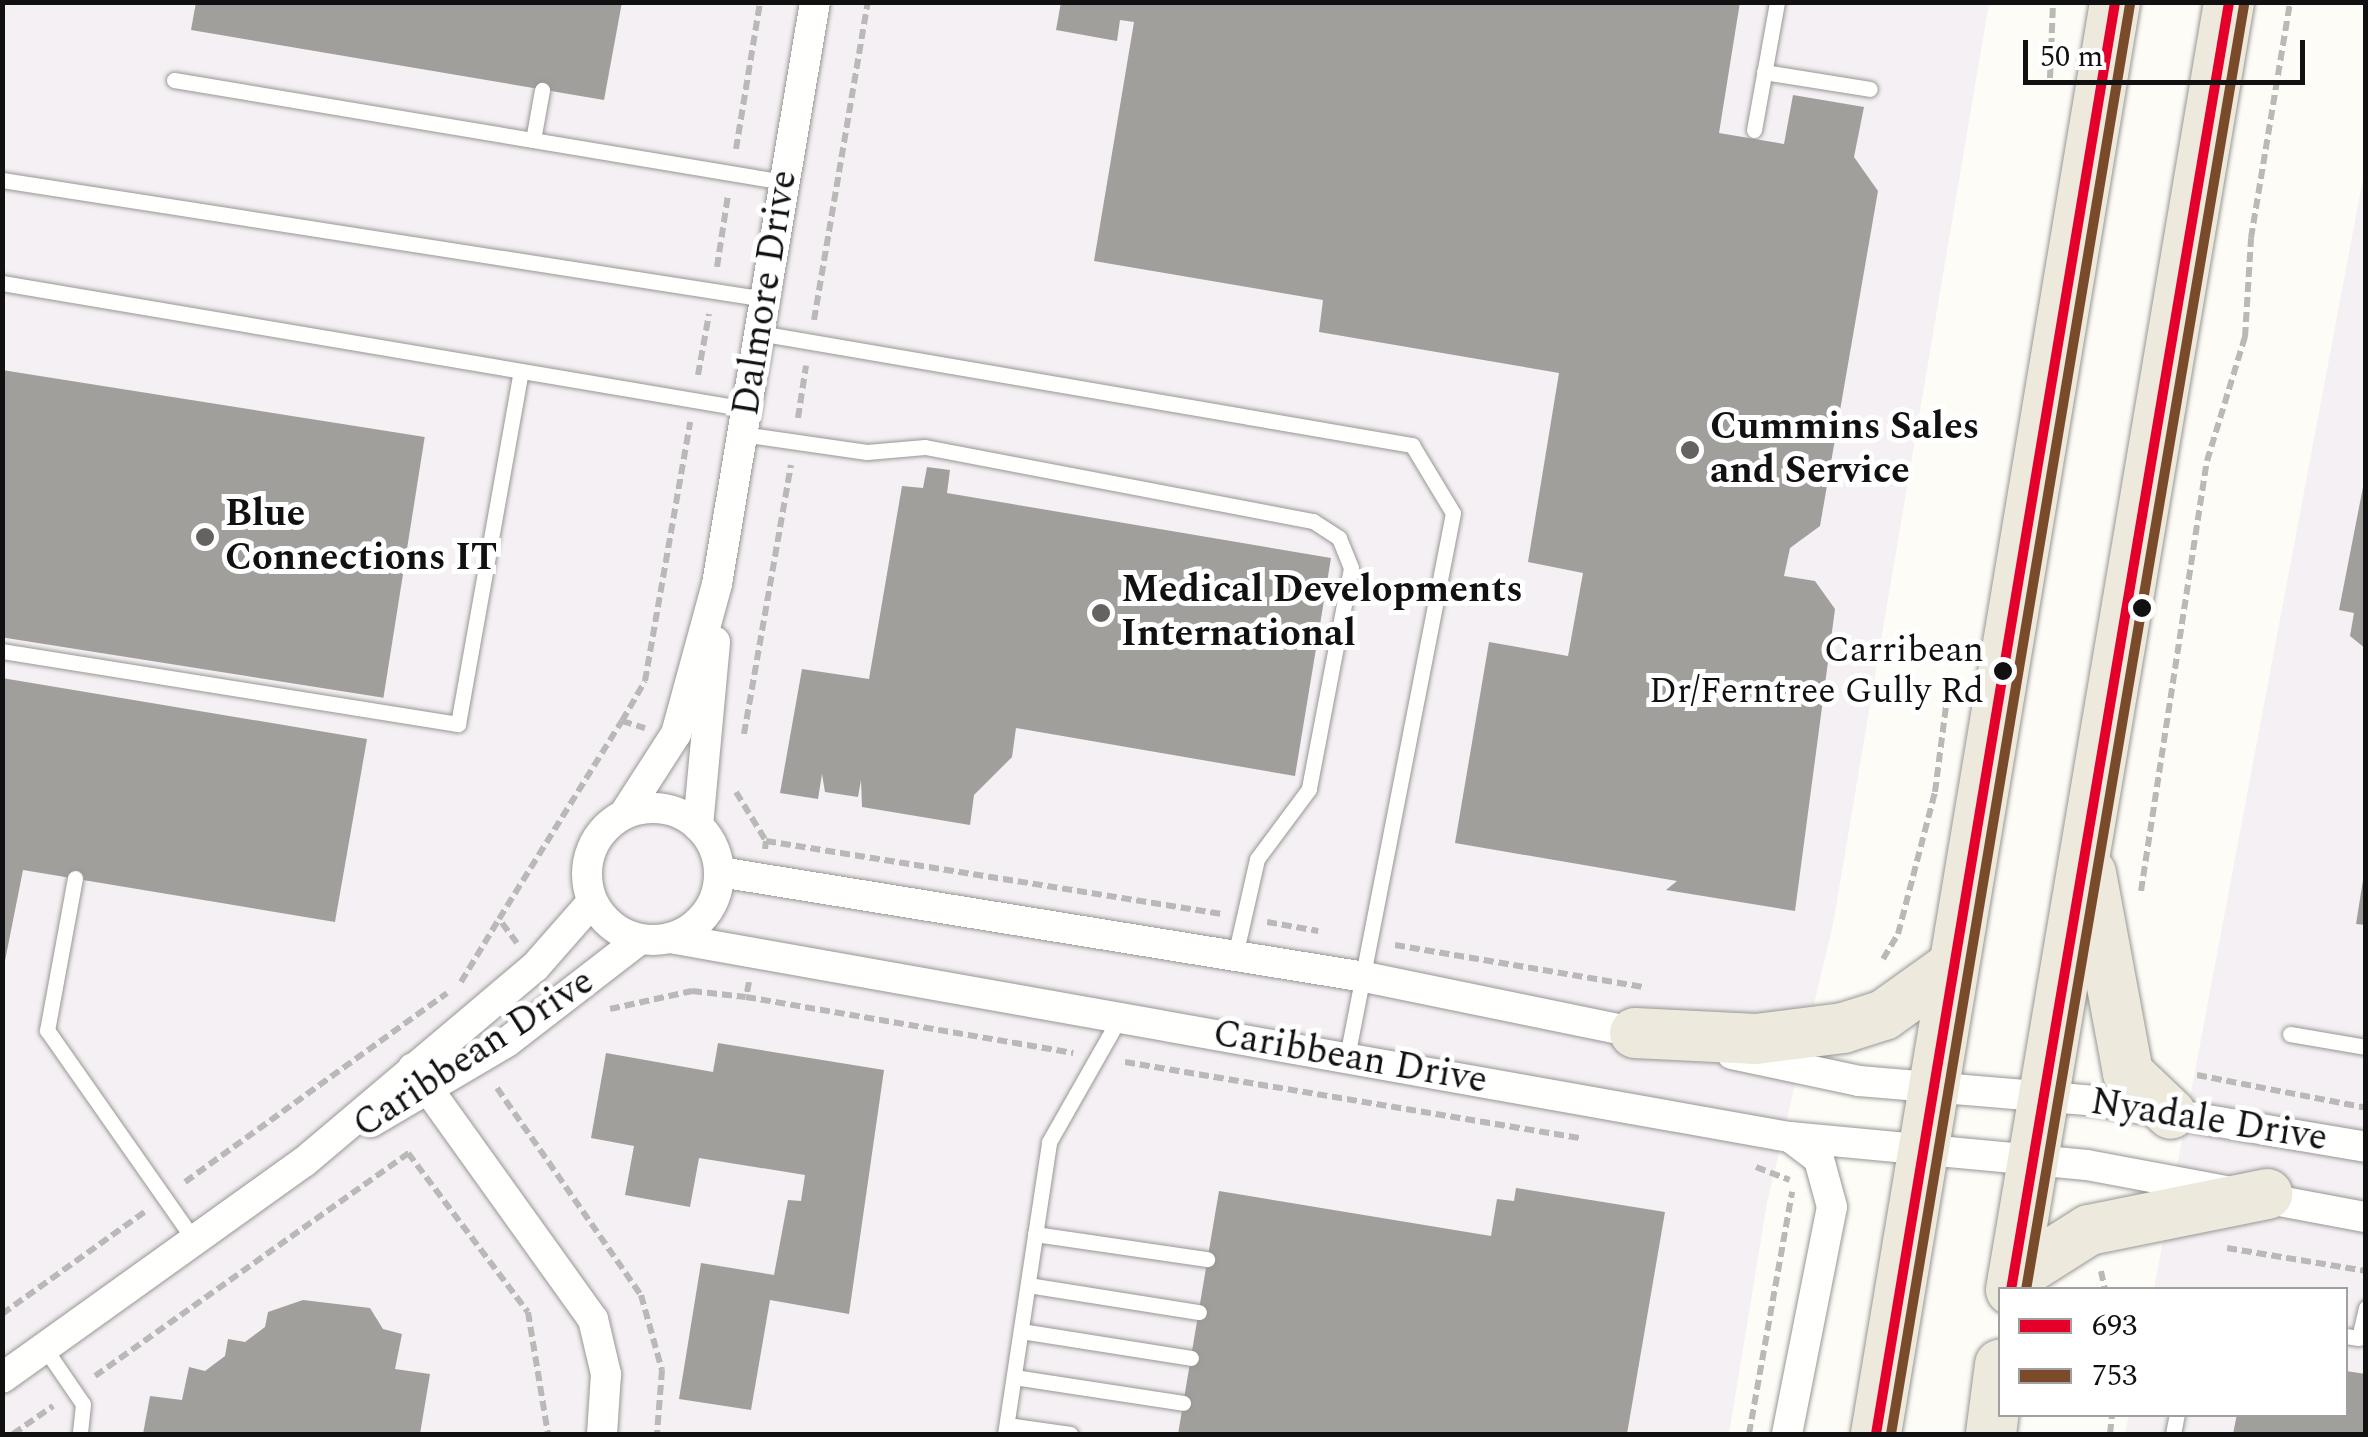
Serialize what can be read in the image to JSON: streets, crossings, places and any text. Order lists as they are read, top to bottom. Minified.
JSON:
{"streets":{"street":["Dalmore Drive","Caribbean Drive","Nyadale Drive"]},"crossings":[["Dalmore Drive","Caribbean Drive"],["Caribbean Drive","Nyadale Drive"]],"places":["Cummins Sales and Service","Blue Connections IT","Medical Developments International","Carribean Dr/Ferntree Gully Rd"],"lines":["transit line 693","transit line 753"],"legend":["693","753"],"scale_bar":"50 m"}
